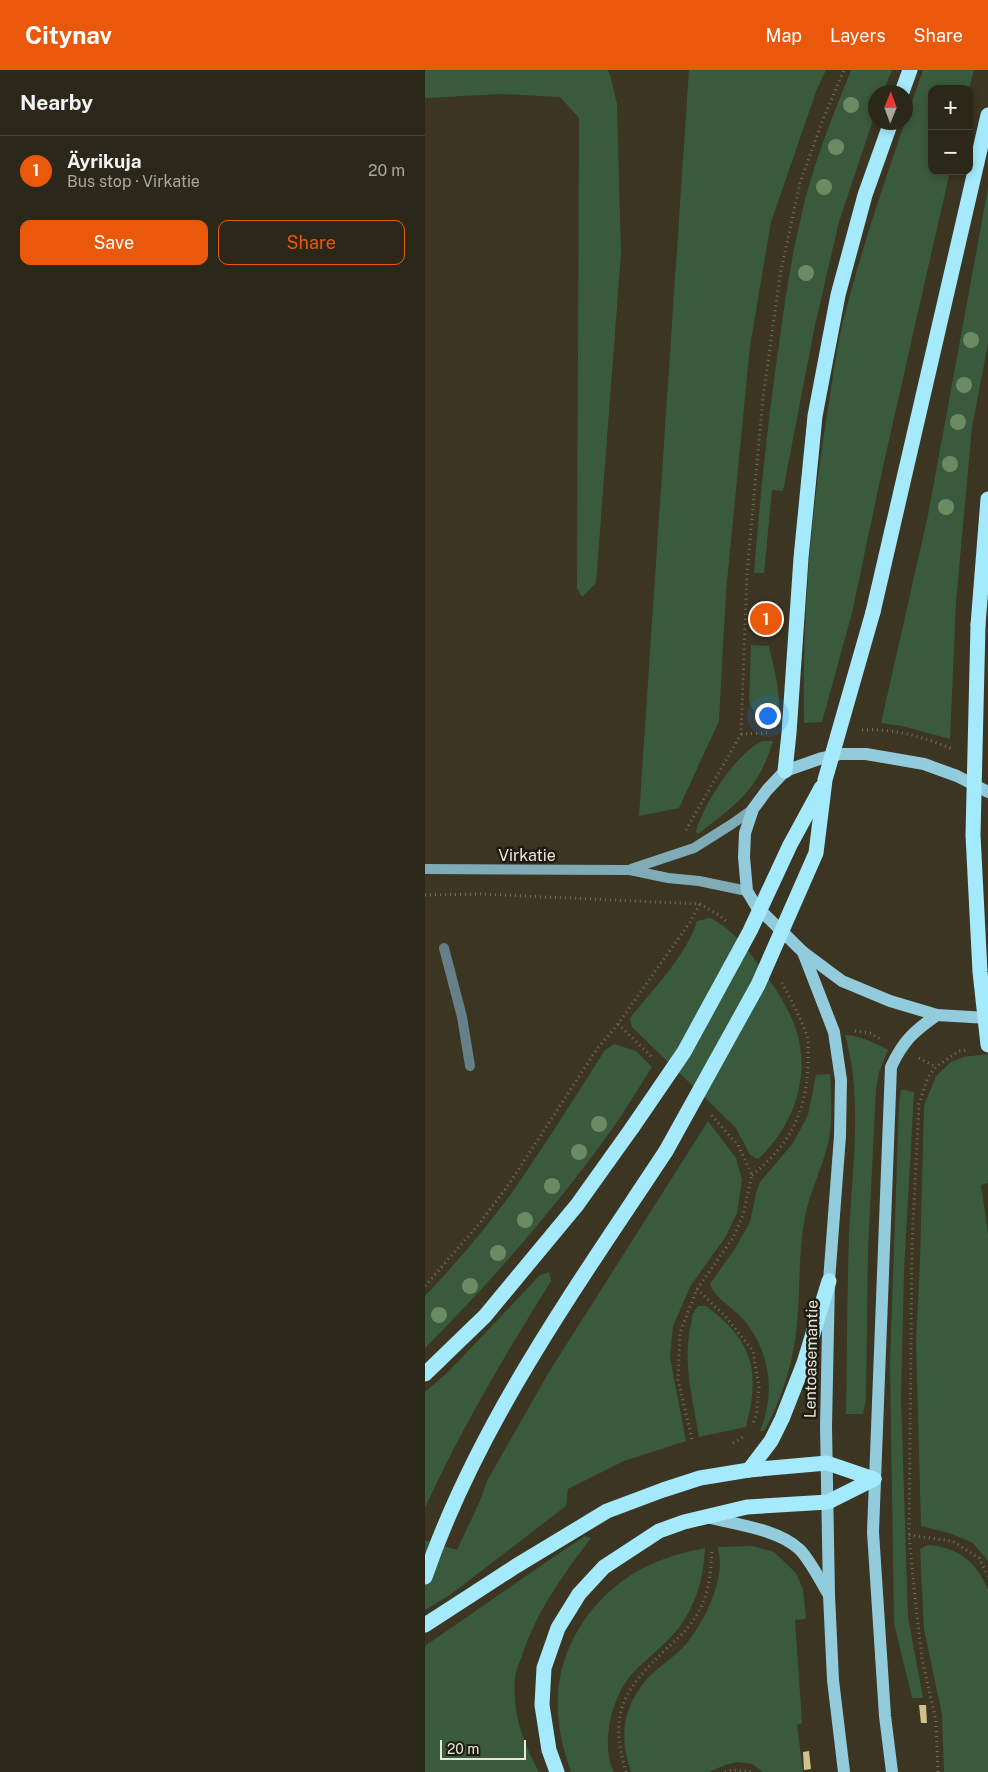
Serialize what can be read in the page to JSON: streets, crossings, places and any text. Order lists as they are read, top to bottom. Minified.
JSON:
{"streets":{"main road":["Lentoasemantie"],"street":["Virkatie"]},"scale_bar":"20 m","north":"top","page":{"header":"Citynav","nav":["Map","Layers","Share"],"heading":"Nearby","map_buttons":["+","−"],"list":[{"mark":"1","name":"Äyrikuja","note":"Bus stop · Virkatie","value":"20 m"}],"buttons":["Save","Share"],"pins":"1","scale":"20 m"}}
